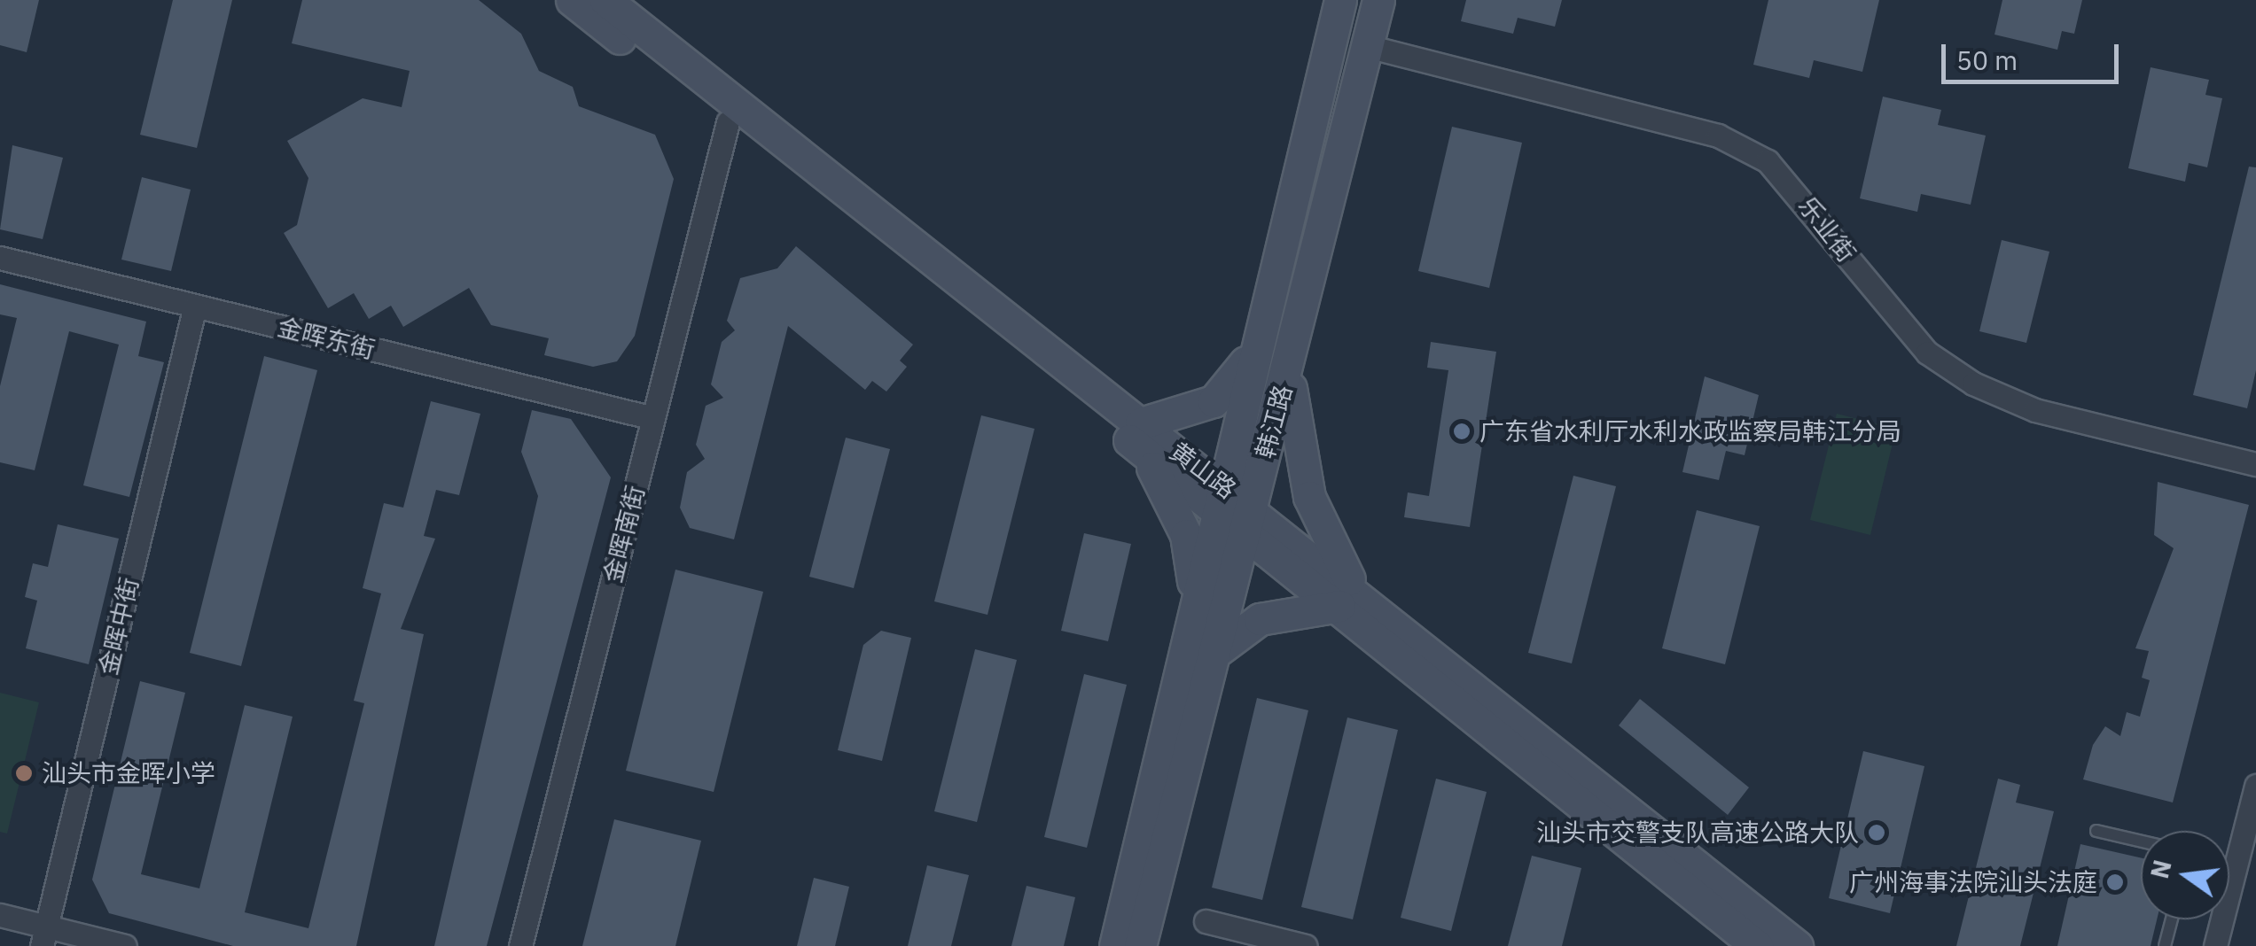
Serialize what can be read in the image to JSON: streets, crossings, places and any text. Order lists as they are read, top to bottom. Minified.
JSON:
{"streets":{"street":["乐业街","金晖东街","韩江路","黄山路","金晖南街","金晖中街"]},"crossings":[["乐业街","韩江路"],["金晖东街","金晖南街"],["金晖东街","金晖中街"],["韩江路","黄山路"],["黄山路","金晖南街"]],"places":["广东省水利厅水利水政监察局韩江分局","汕头市金晖小学","汕头市交警支队高速公路大队","广州海事法院汕头法庭"],"scale_bar":"50 m","north":"left"}
